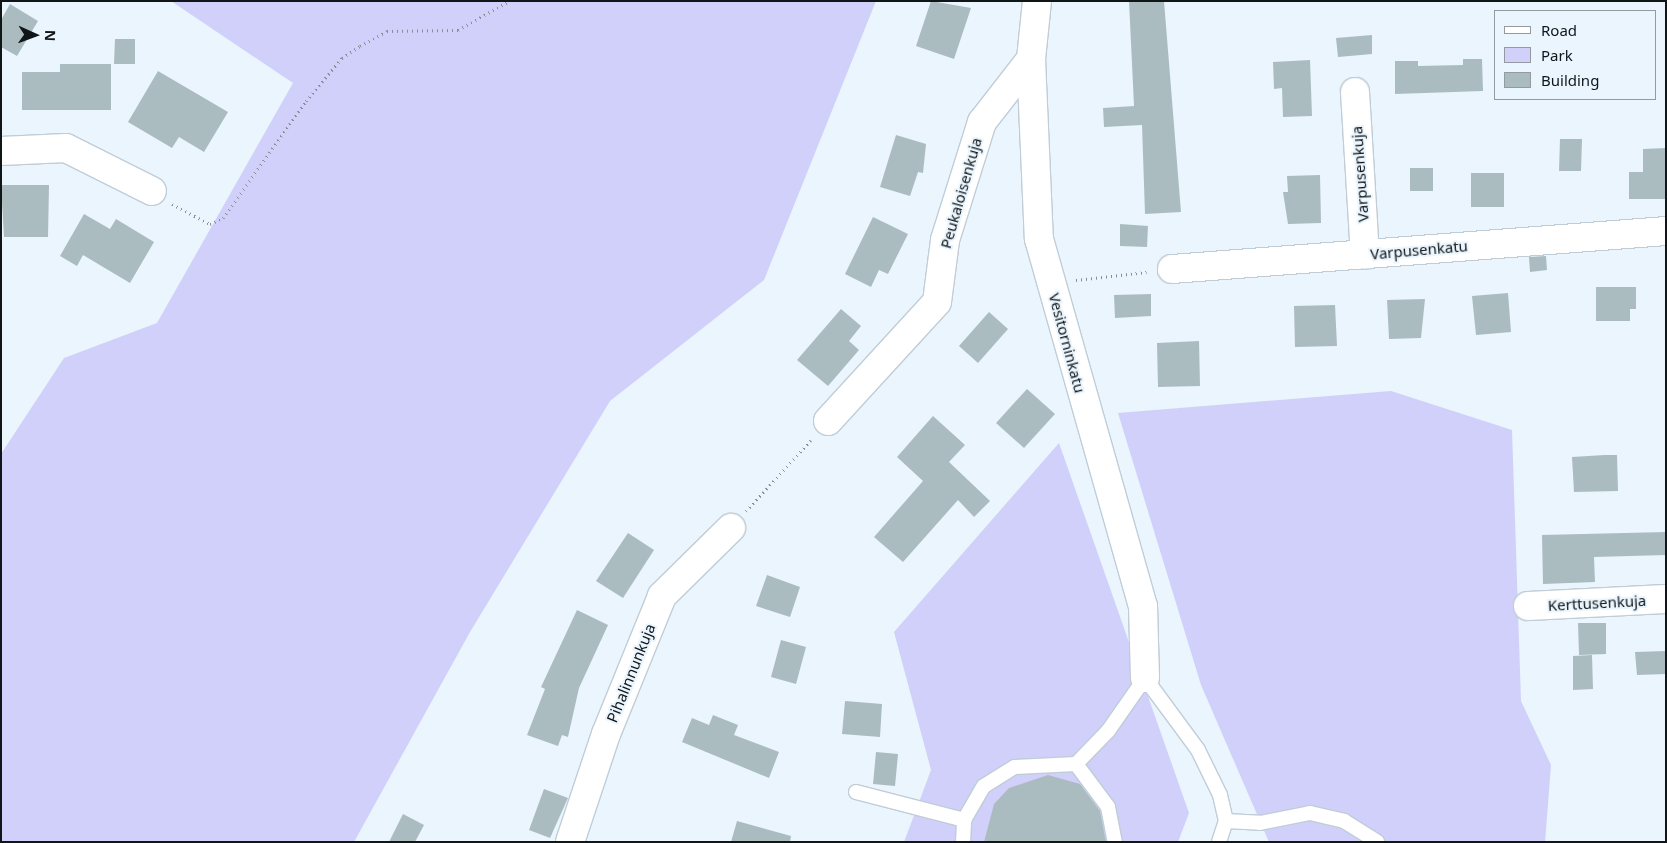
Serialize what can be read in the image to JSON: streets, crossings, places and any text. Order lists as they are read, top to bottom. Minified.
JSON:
{"streets":{"street":["Varpusenkuja","Peukaloisenkuja","Varpusenkatu","Vesitorninkatu","Kerttusenkuja","Pihalinnunkuja"]},"crossings":[["Varpusenkuja","Varpusenkatu"],["Peukaloisenkuja","Vesitorninkatu"]],"legend":["Road","Park","Building"],"north":"right"}
